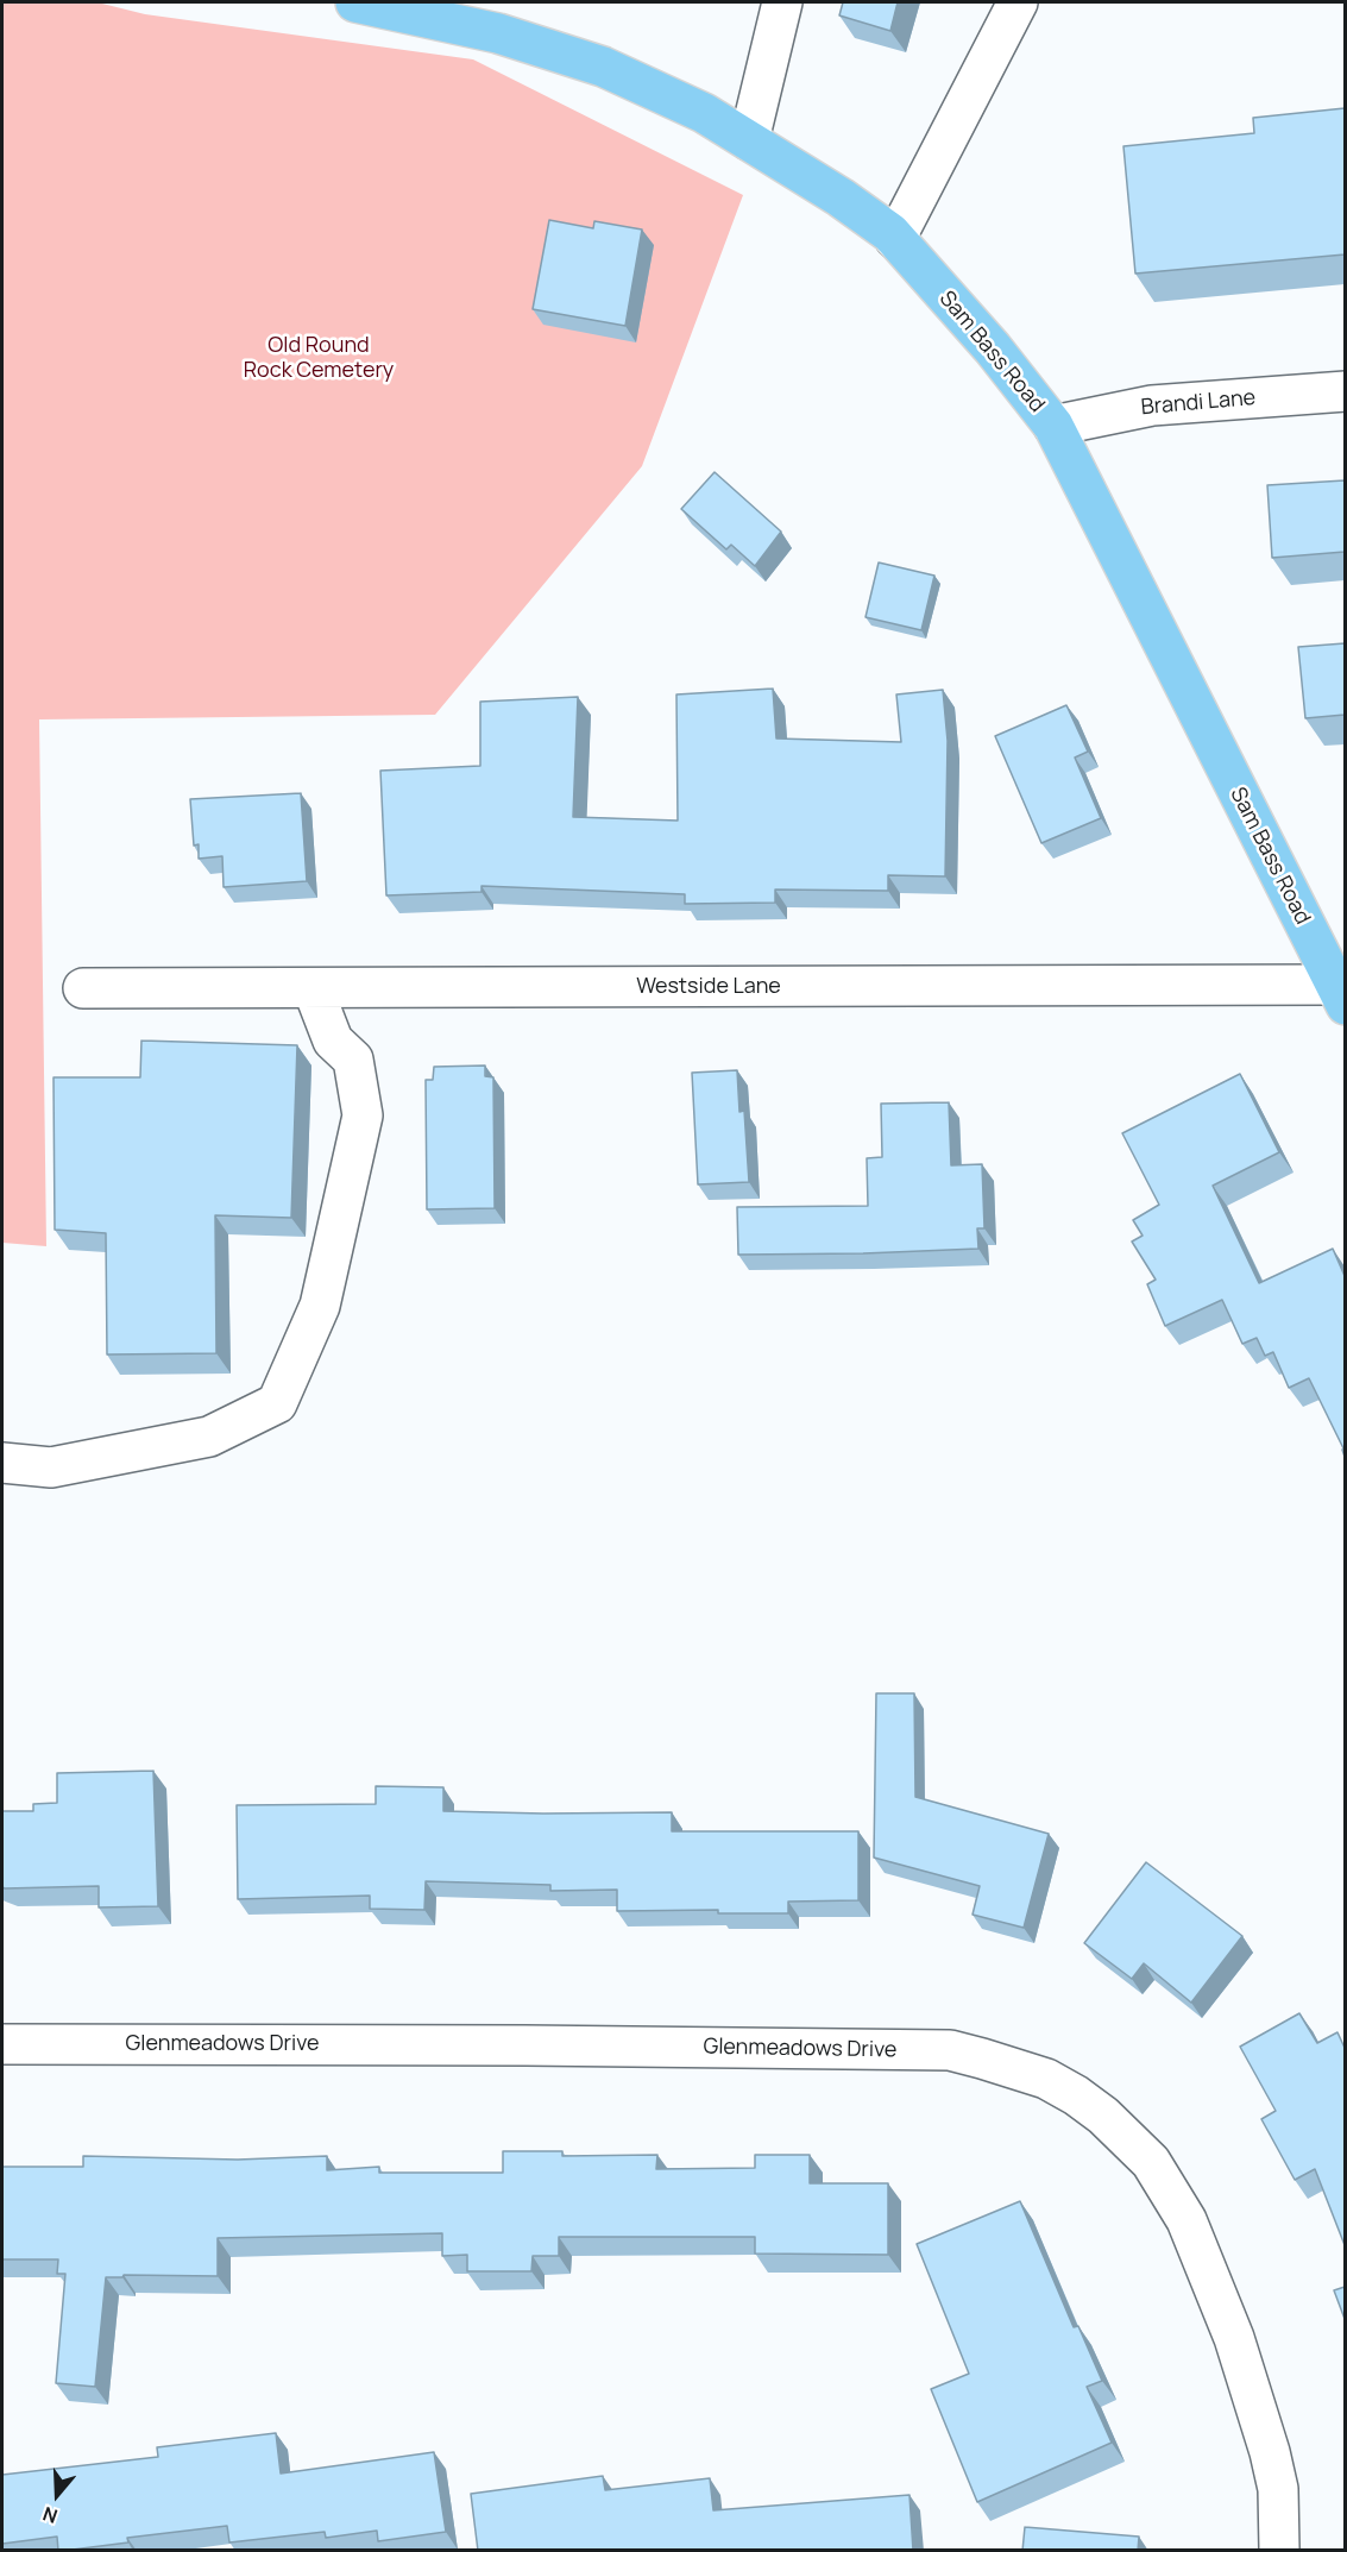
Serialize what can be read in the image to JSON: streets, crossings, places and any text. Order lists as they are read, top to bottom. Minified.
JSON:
{"streets":{"main road":["Sam Bass Road"],"street":["Brandi Lane","Westside Lane","Glenmeadows Drive"]},"crossings":[["Sam Bass Road","Brandi Lane"],["Sam Bass Road","Westside Lane"]],"parks":["Old Round Rock Cemetery"],"north":"bottom"}
